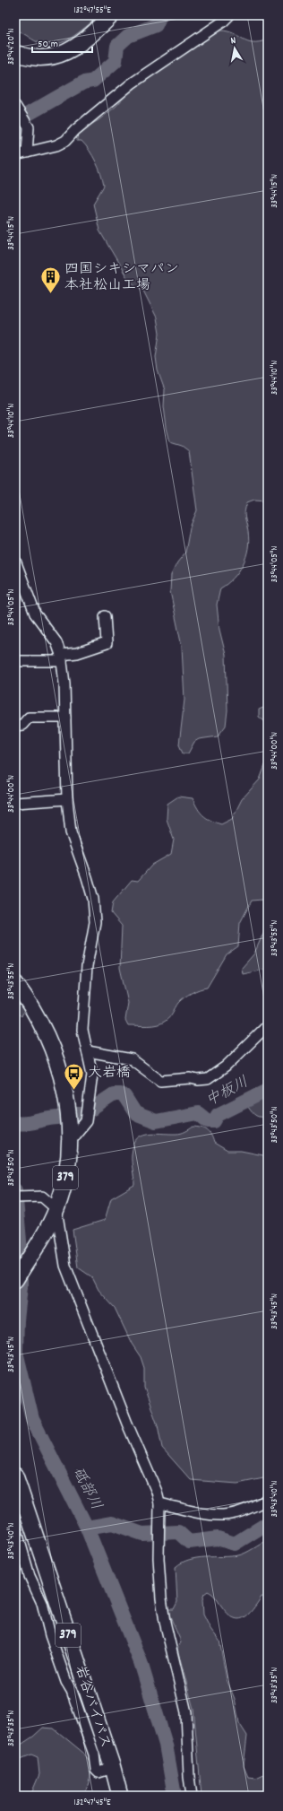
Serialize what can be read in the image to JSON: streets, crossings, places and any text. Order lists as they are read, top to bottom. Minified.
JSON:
{"streets":{"highway":["379","岩谷バイパス"]},"water":["中板川","砥部川"],"places":{"building":["四国シキシマパン 本社松山工場"],"bus stop":["大岩橋"]},"scale_bar":"50 m","north":"top","coordinates":["132°47'55\"E","33°44'20\"N","33°44'15\"N","33°44'10\"N","33°44'05\"N","33°44'00\"N","33°43'55\"N","33°43'50\"N","33°43'45\"N","33°43'40\"N","33°43'35\"N","132°47'45\"E"]}
